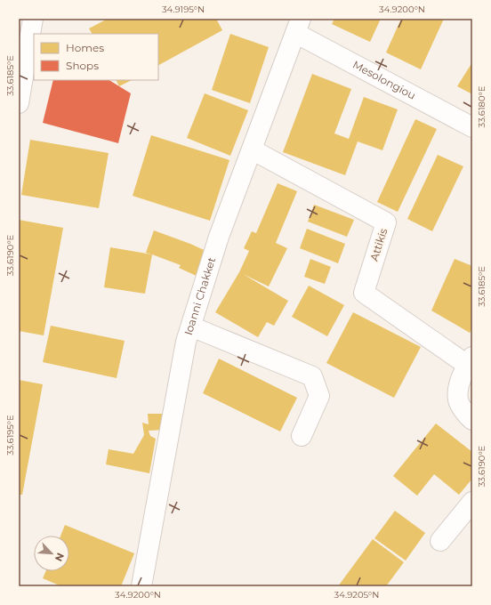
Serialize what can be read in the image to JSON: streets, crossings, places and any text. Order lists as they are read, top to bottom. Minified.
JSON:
{"streets":{"street":["Mesolongiou","Attikis","Ioanni Chakket"]},"crossings":[["Mesolongiou","Ioanni Chakket"],["Attikis","Ioanni Chakket"]],"legend":["Homes","Shops"],"north":"bottom right","coordinates":["34.9195°N","34.9200°N","33.6185°E","33.6180°E","33.6190°E","33.6195°E","34.9205°N"]}
